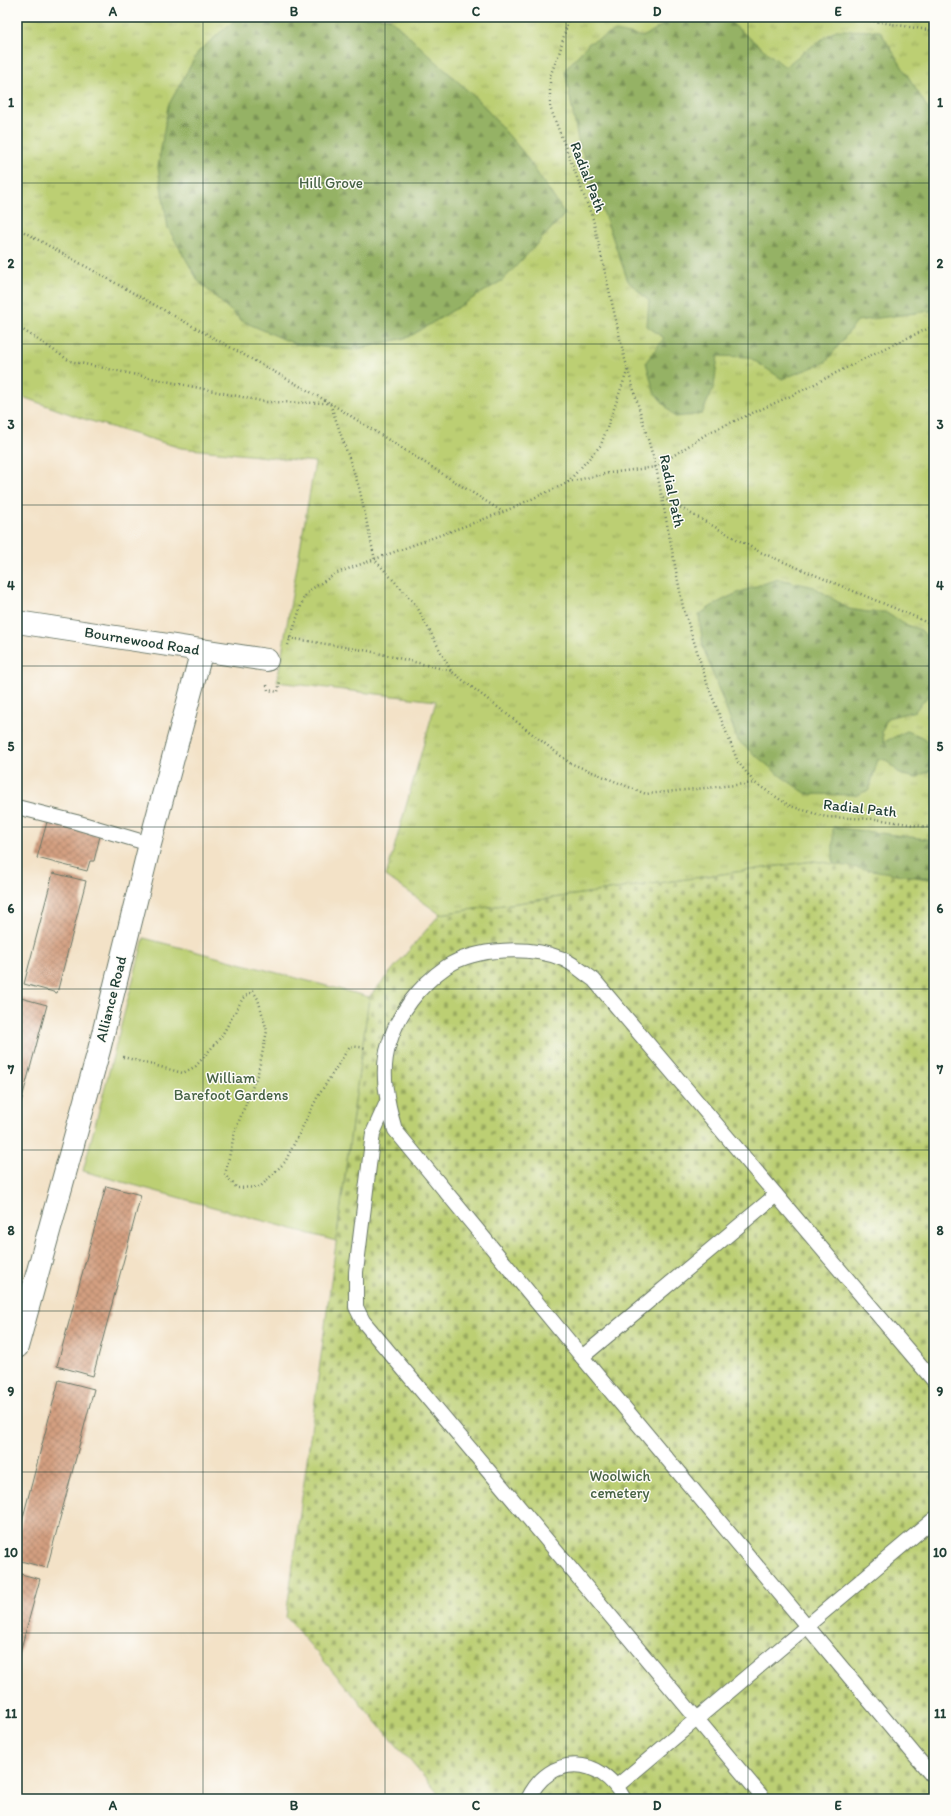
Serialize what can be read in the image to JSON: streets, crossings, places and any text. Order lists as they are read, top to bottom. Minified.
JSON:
{"streets":{"street":["Bournewood Road","Alliance Road"],"path":["Radial Path"]},"crossings":[["Bournewood Road","Alliance Road"]],"parks":["Hill Grove","William Barefoot Gardens","Woolwich cemetery"],"grid":{"columns":["A","B","C","D","E"],"rows":["1","2","3","4","5","6","7","8","9","10","11"]}}
